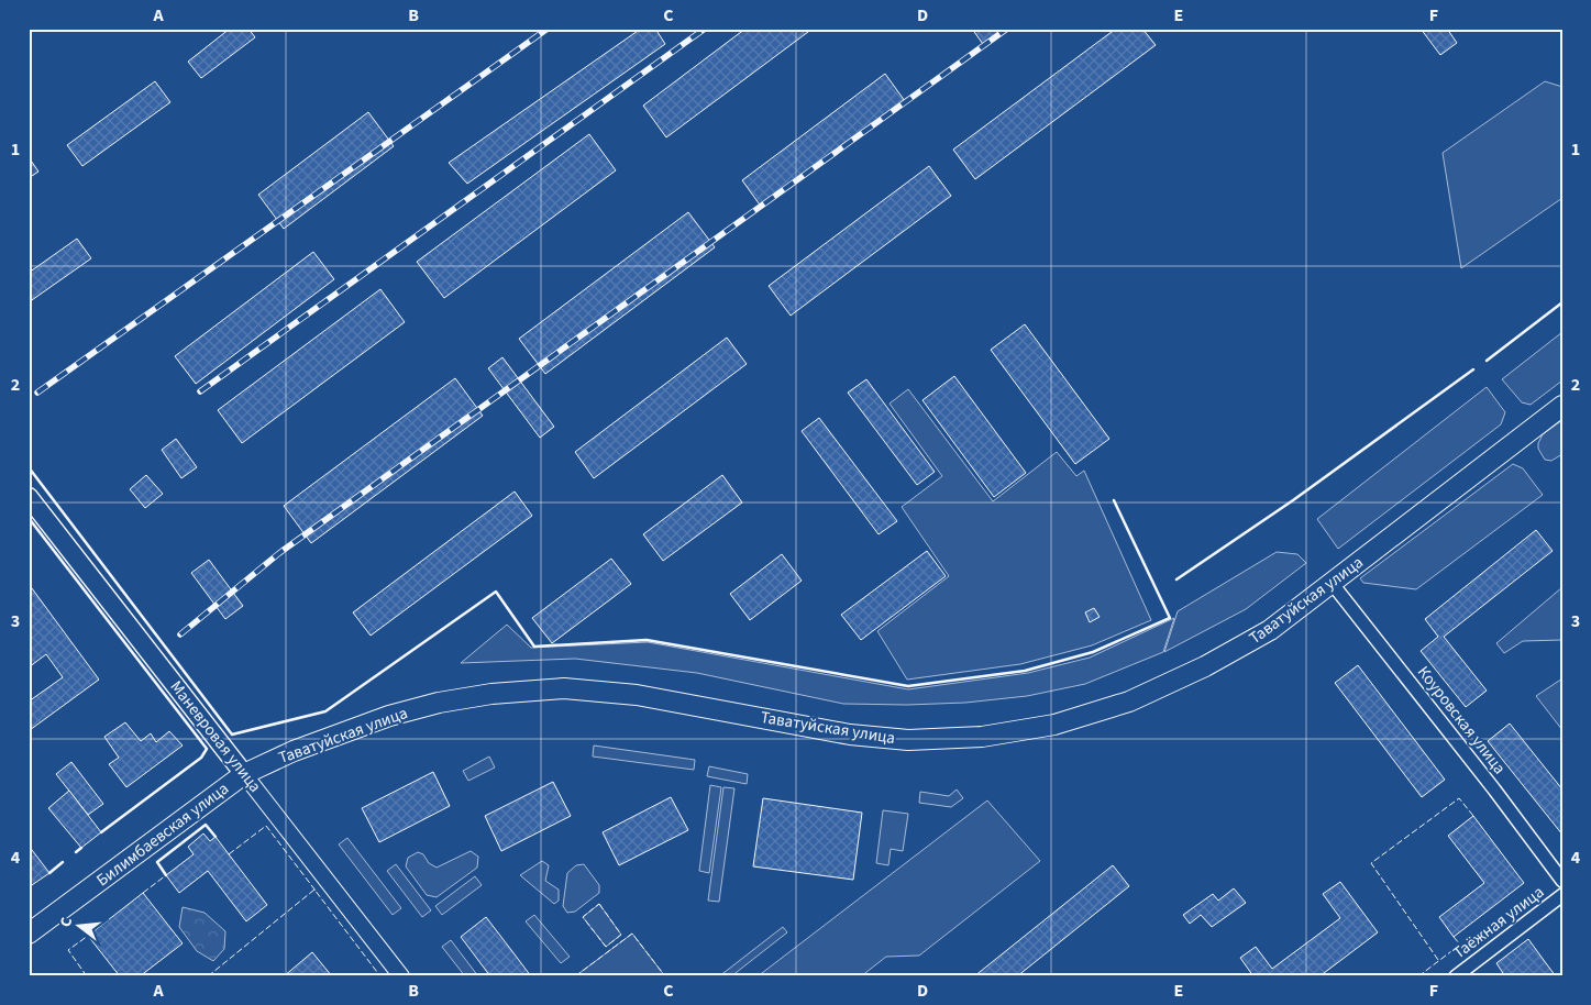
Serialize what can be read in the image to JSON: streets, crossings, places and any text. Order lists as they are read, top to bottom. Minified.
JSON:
{"streets":{"main road":["Таватуйская улица","Маневровая улица","Билимбаевская улица"],"street":["Коуровская улица","Таёжная улица"]},"crossings":[["Таватуйская улица","Коуровская улица"],["Таватуйская улица","Маневровая улица"],["Таватуйская улица","Билимбаевская улица"],["Маневровая улица","Билимбаевская улица"]],"north":"left","grid":{"columns":["A","B","C","D","E","F"],"rows":["1","2","3","4"]}}
